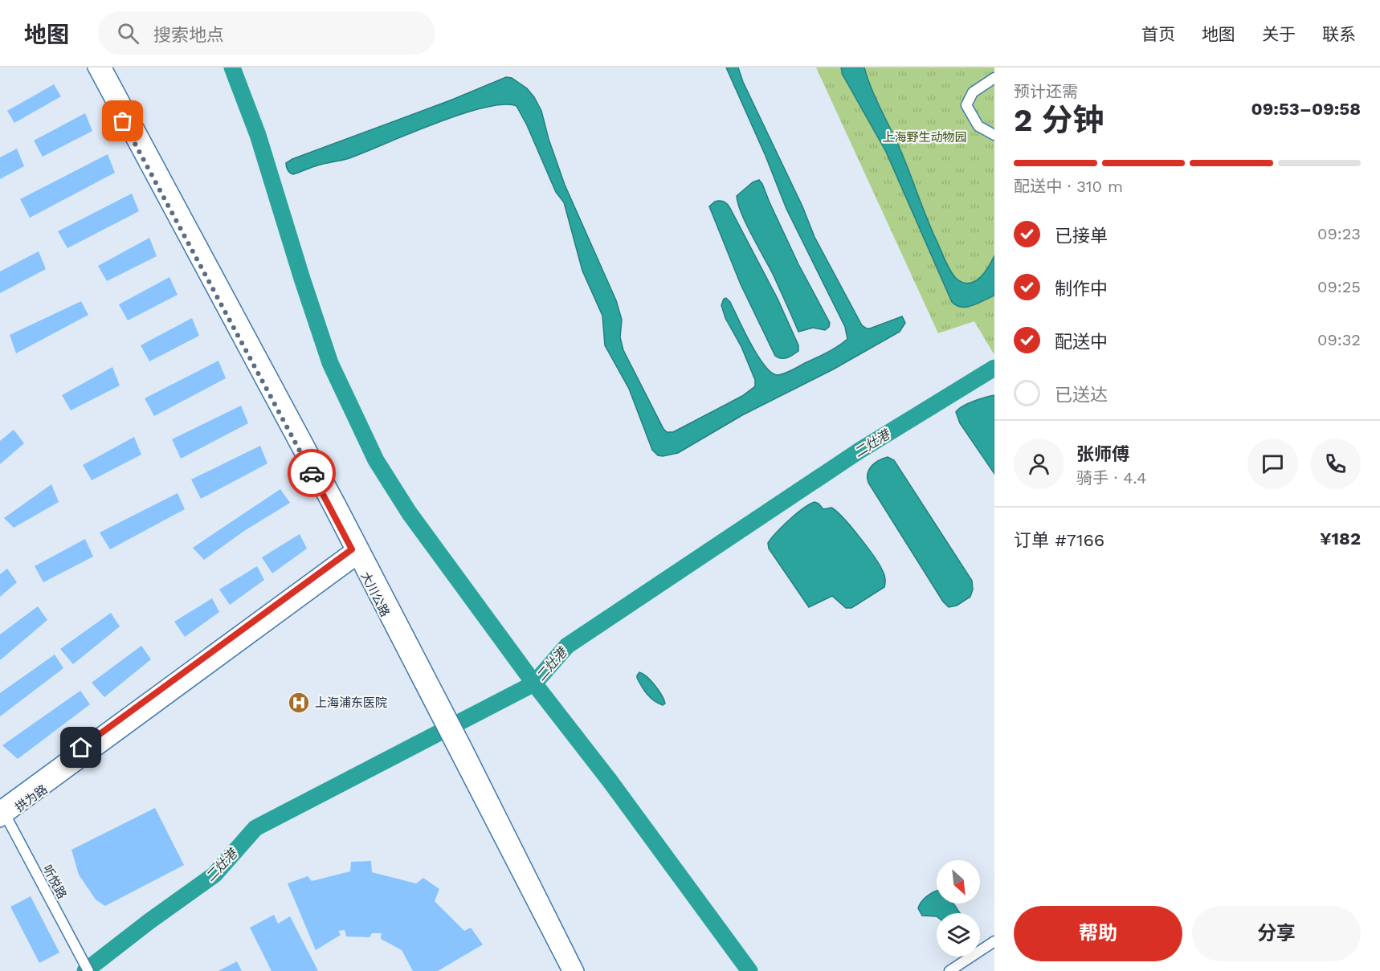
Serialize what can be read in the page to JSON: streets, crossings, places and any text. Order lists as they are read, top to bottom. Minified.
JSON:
{"streets":{"main road":["大川公路","拱为路"],"street":["听悦路"]},"crossings":[["大川公路","拱为路"],["拱为路","听悦路"]],"water":["二灶港"],"parks":["上海野生动物园"],"places":{"hospital":["上海浦东医院"]},"north":"bottom right","page":{"header":"地图","search":"搜索地点","nav":["首页","地图","关于","联系"],"heading":["2 分钟","预计还需","09:53–09:58"],"panel":["张师傅","骑手 · 4.4","订单 #7166","¥182"],"bar":"配送中 · 310 m","list":[["已接单","09:23"],["制作中","09:25"],["配送中","09:32"],"已送达"],"buttons":["帮助","分享"]}}
